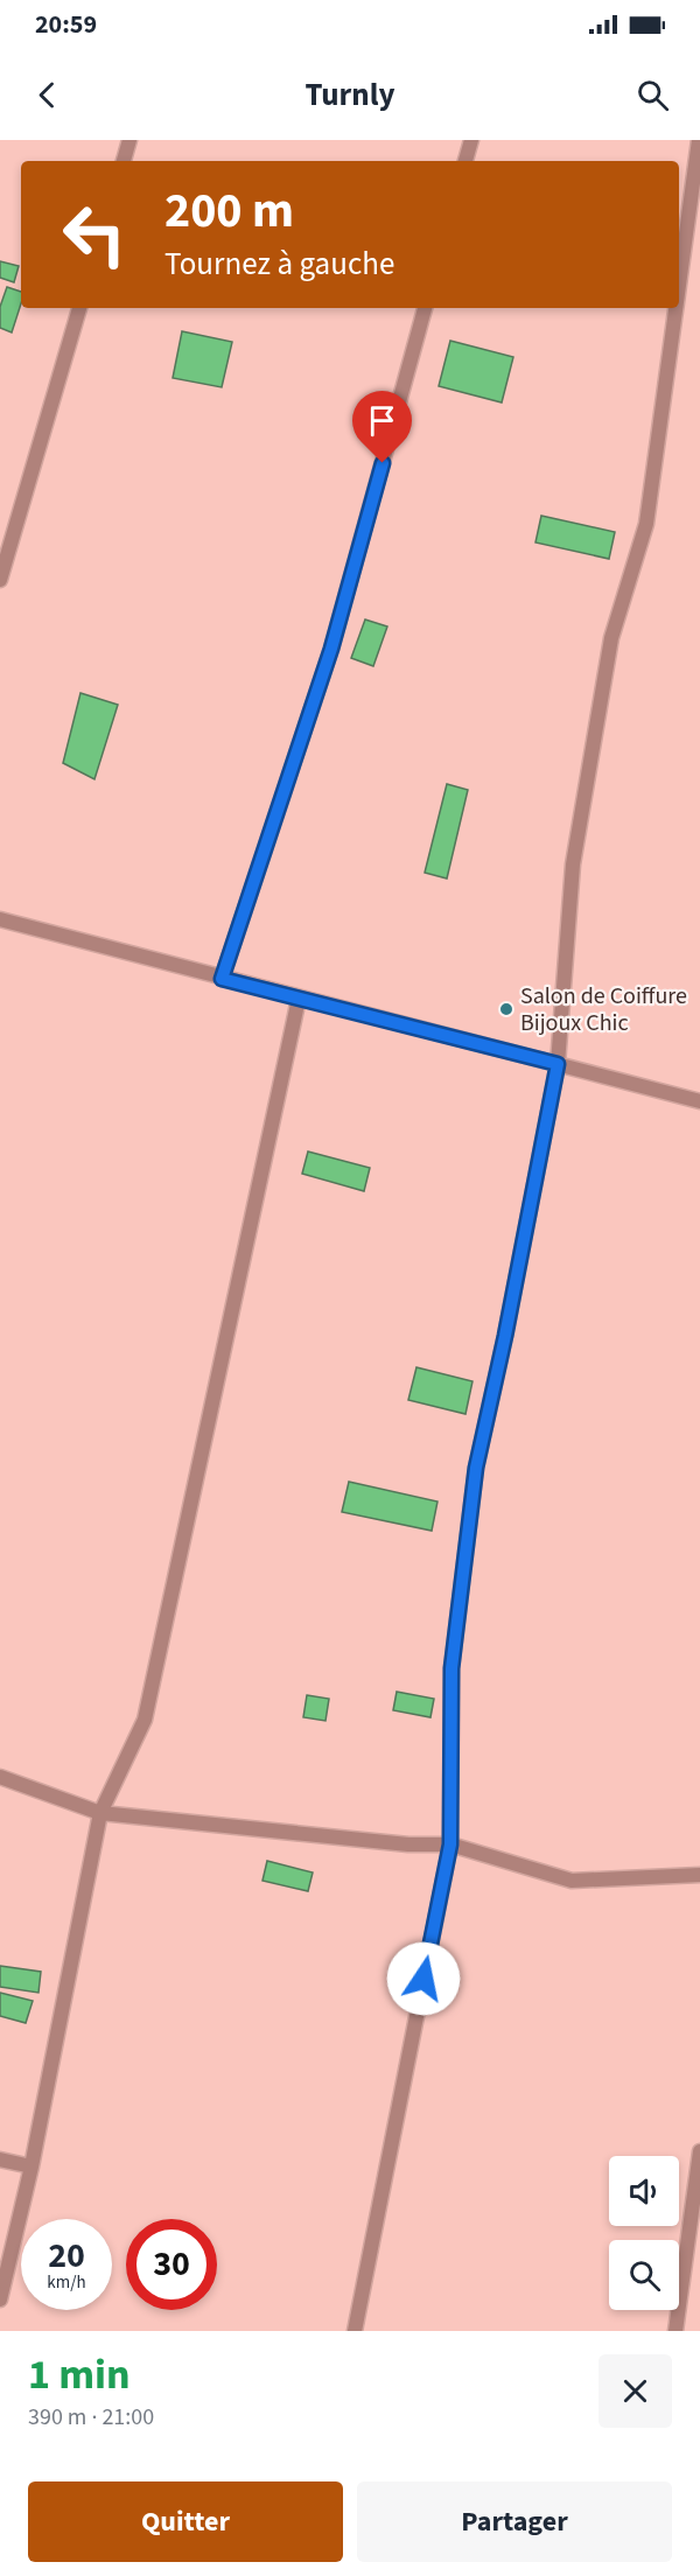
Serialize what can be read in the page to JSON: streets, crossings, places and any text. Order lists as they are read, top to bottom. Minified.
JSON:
{"places":["Salon de Coiffure Bijoux Chic"],"page":{"status":"20:59","header":"Turnly","turn":["200 m","Tournez à gauche"],"speed":"20 km/h","limit":"30","heading":["1 min","390 m · 21:00"],"buttons":["Quitter","Partager"]}}
